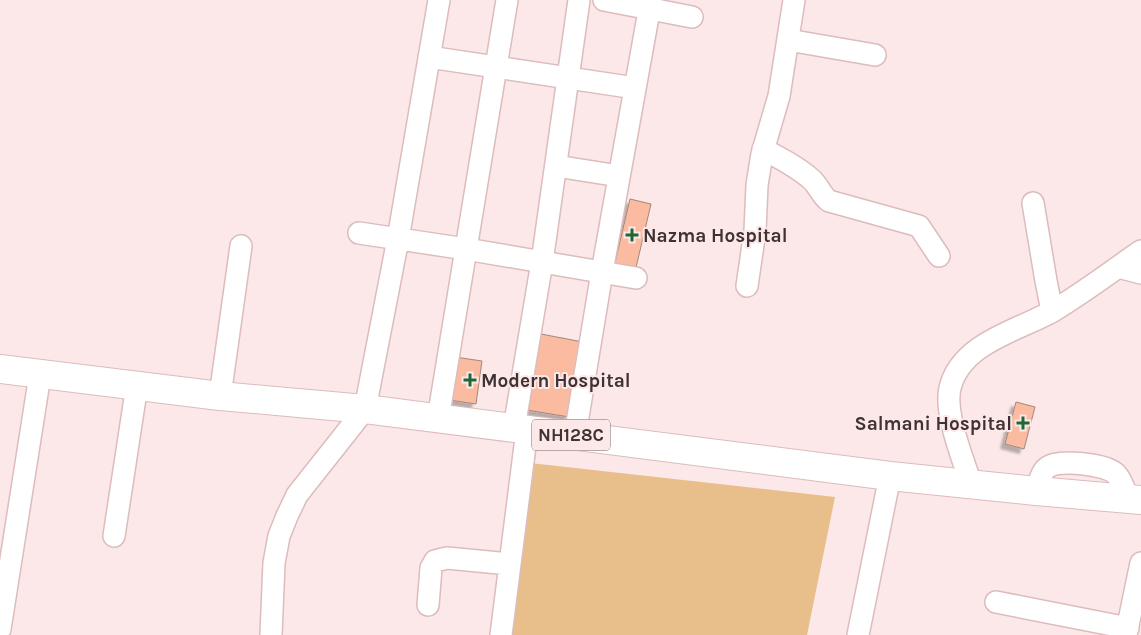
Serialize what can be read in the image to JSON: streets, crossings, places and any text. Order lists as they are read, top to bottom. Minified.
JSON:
{"streets":{"highway":["NH128C"]},"places":{"health":["Nazma Hospital","Modern Hospital","Salmani Hospital"]}}
